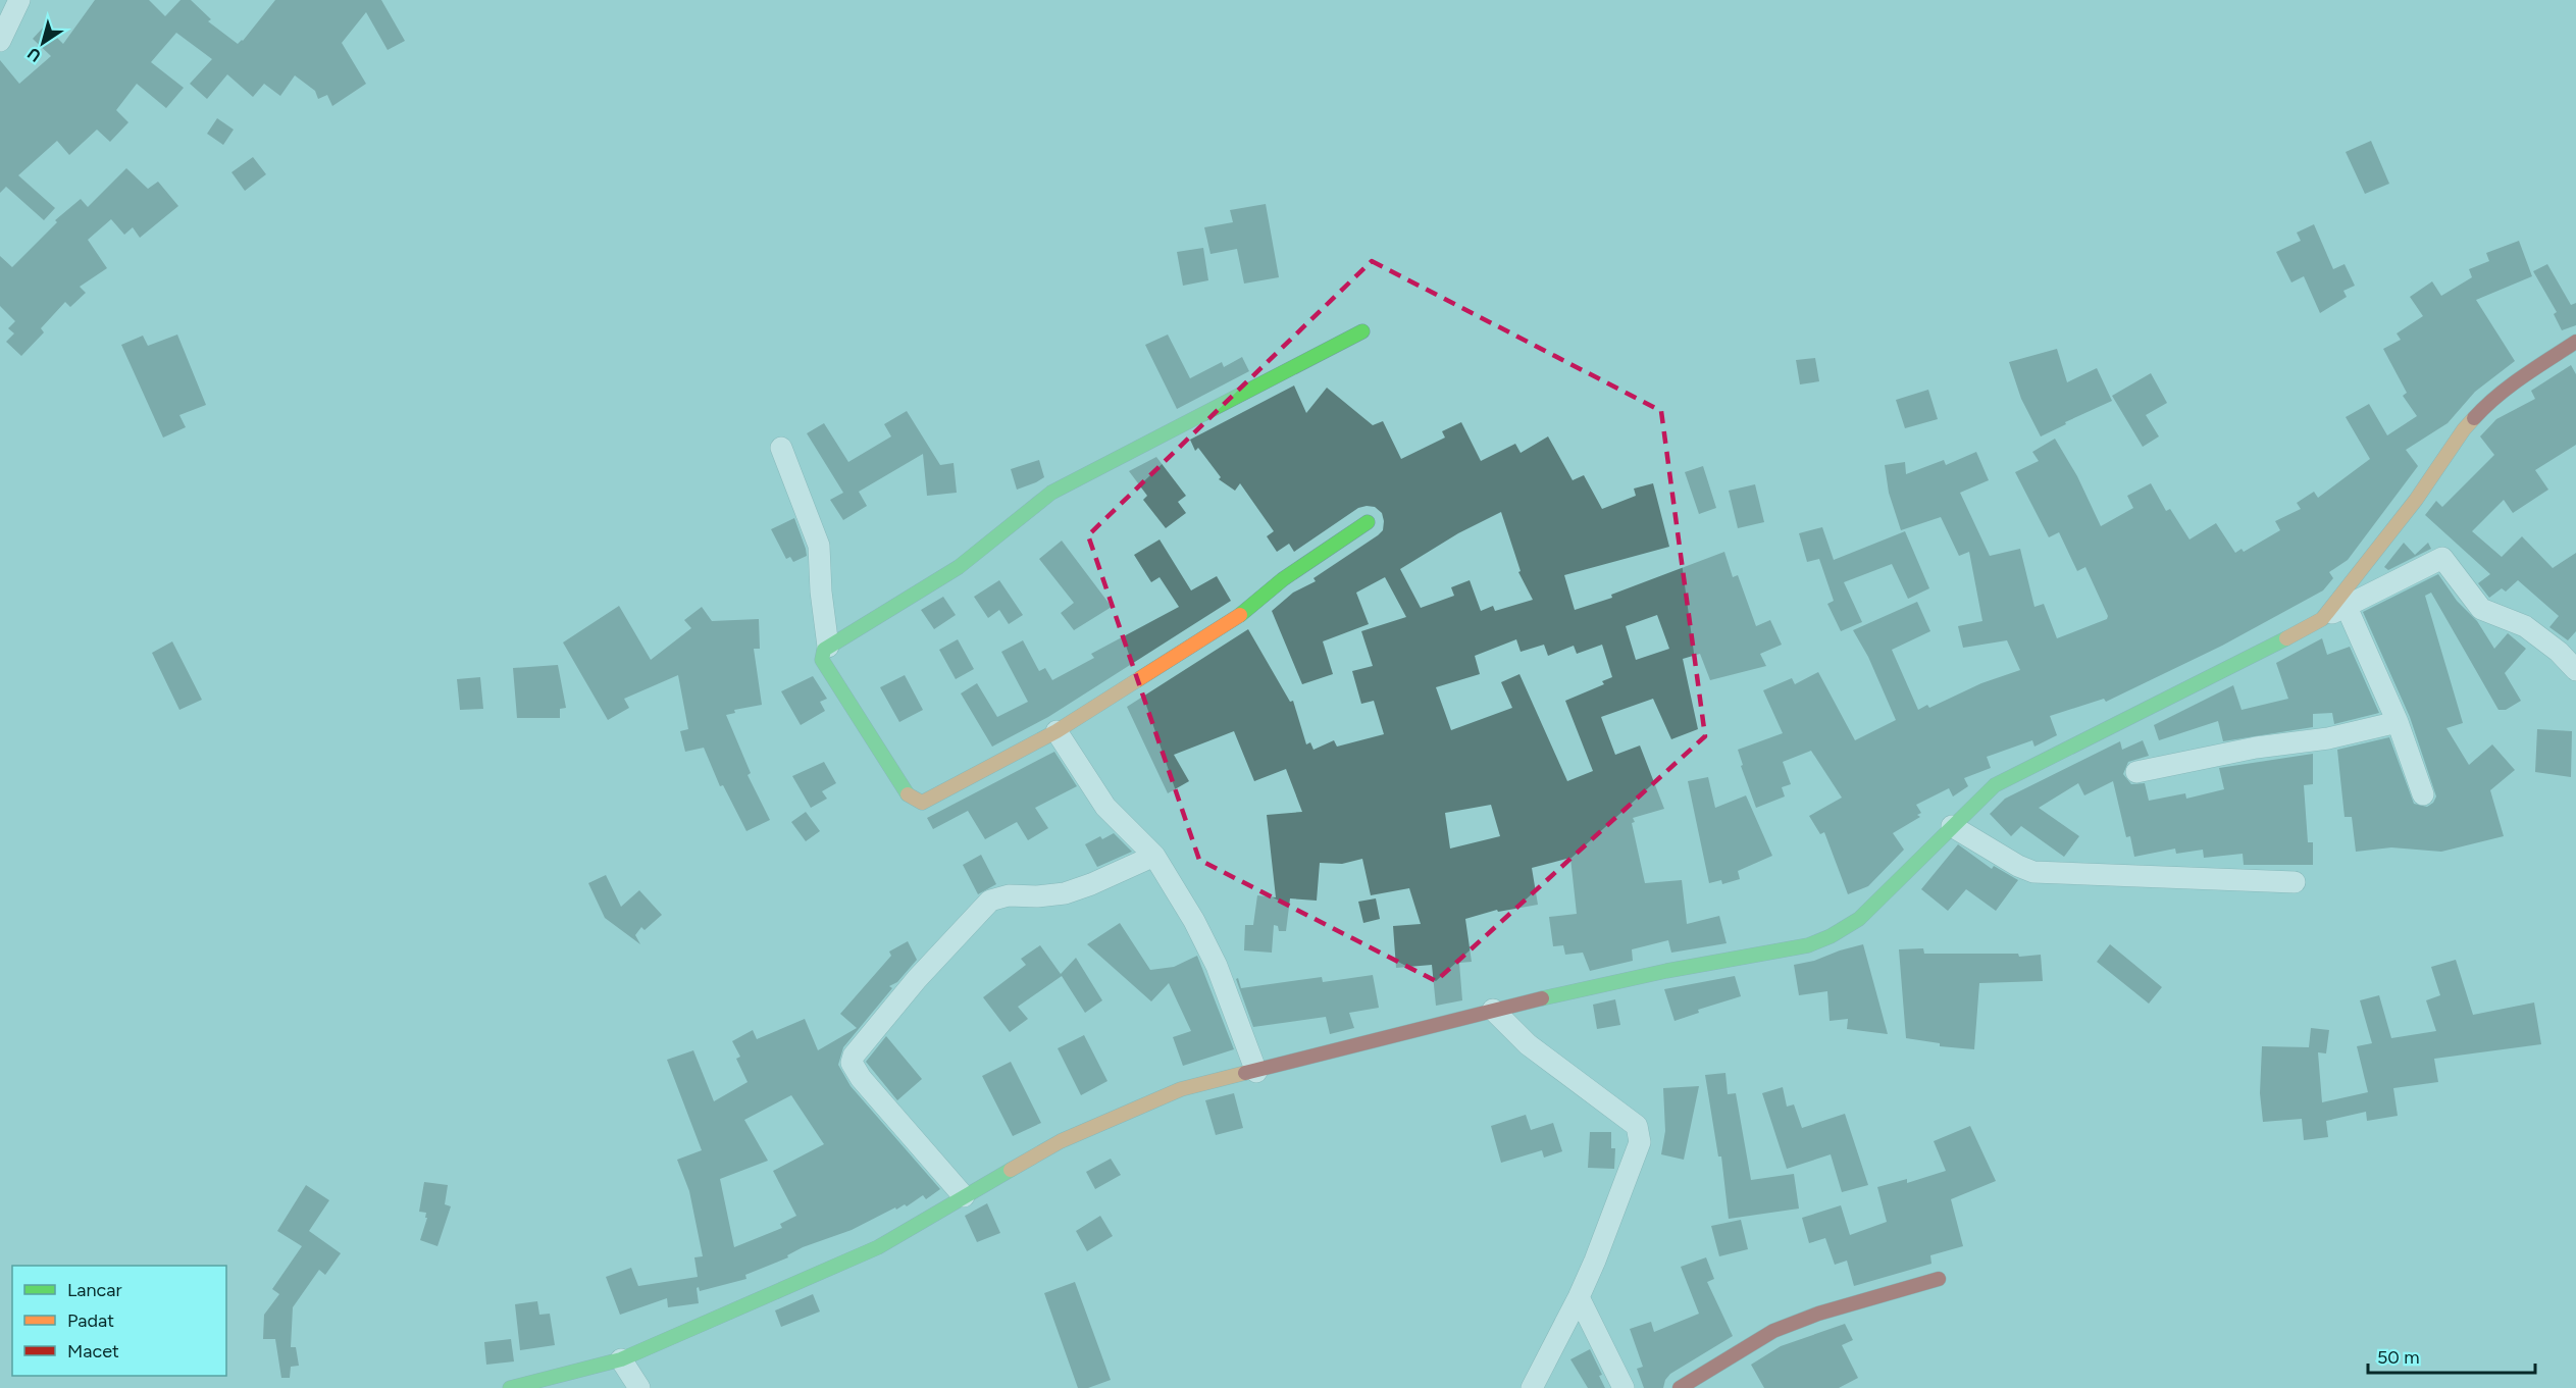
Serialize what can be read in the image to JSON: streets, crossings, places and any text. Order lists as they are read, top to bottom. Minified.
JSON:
{"legend":["Lancar","Padat","Macet"],"scale_bar":"50 m","north":"bottom left"}
